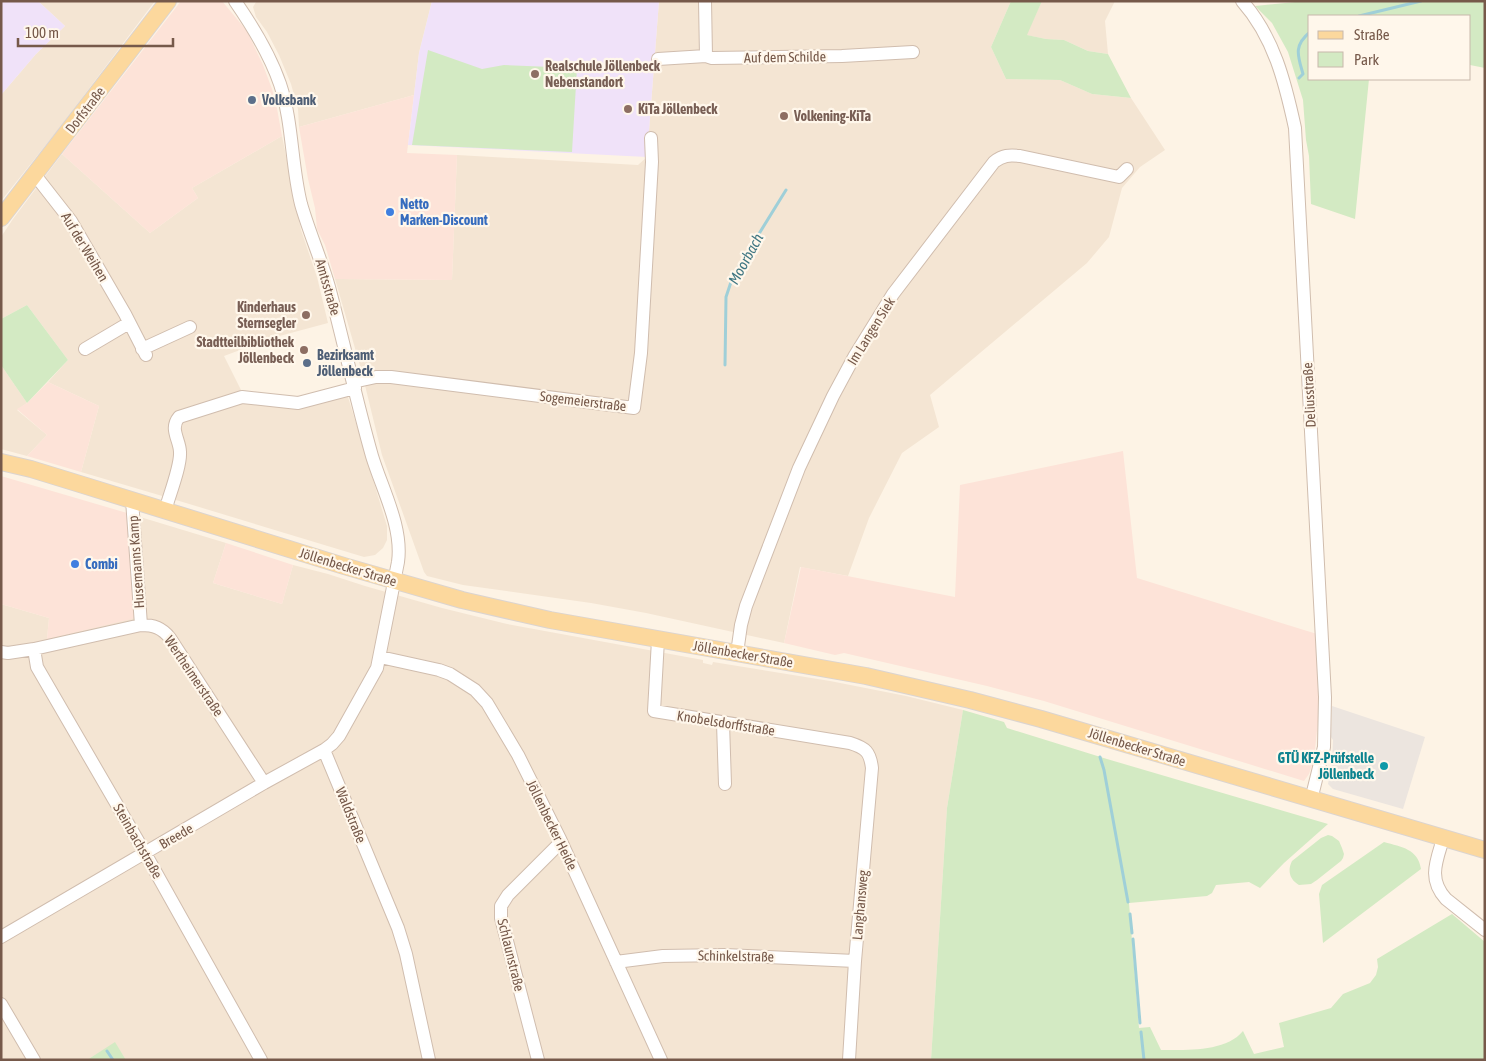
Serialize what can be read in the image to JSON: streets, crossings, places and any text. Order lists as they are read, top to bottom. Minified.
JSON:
{"streets":{"main road":["Dorfstraße","Jöllenbecker Straße"],"street":["Auf dem Schilde","Auf der Weihen","Amtsstraße","Im Langen Siek","Deliusstraße","Sogemeierstraße","Husemanns Kamp","Wertheimerstraße","Knobelsdorffstraße","Waldstraße","Jöllenbecker Heide","Breede","Steinbachstraße","Langhansweg","Schlaunstraße","Schinkelstraße"]},"crossings":[["Dorfstraße","Auf der Weihen"],["Amtsstraße","Sogemeierstraße"],["Amtsstraße","Jöllenbecker Straße"],["Im Langen Siek","Jöllenbecker Straße"],["Deliusstraße","Jöllenbecker Straße"],["Husemanns Kamp","Jöllenbecker Straße"],["Husemanns Kamp","Wertheimerstraße"],["Jöllenbecker Straße","Knobelsdorffstraße"],["Wertheimerstraße","Breede"],["Knobelsdorffstraße","Langhansweg"],["Waldstraße","Breede"],["Jöllenbecker Heide","Schlaunstraße"],["Jöllenbecker Heide","Schinkelstraße"],["Breede","Steinbachstraße"],["Langhansweg","Schinkelstraße"]],"water":["Moorbach"],"places":["Realschule Jöllenbeck Nebenstandort","Volksbank","KiTa Jöllenbeck","Volkening-KiTa","Netto Marken-Discount","Kinderhaus Sternsegler","Stadtteilbibliothek Jöllenbeck","Bezirksamt Jöllenbeck","Combi","GTÜ KFZ-Prüfstelle Jöllenbeck"],"legend":["Straße","Park"],"scale_bar":"100 m"}
